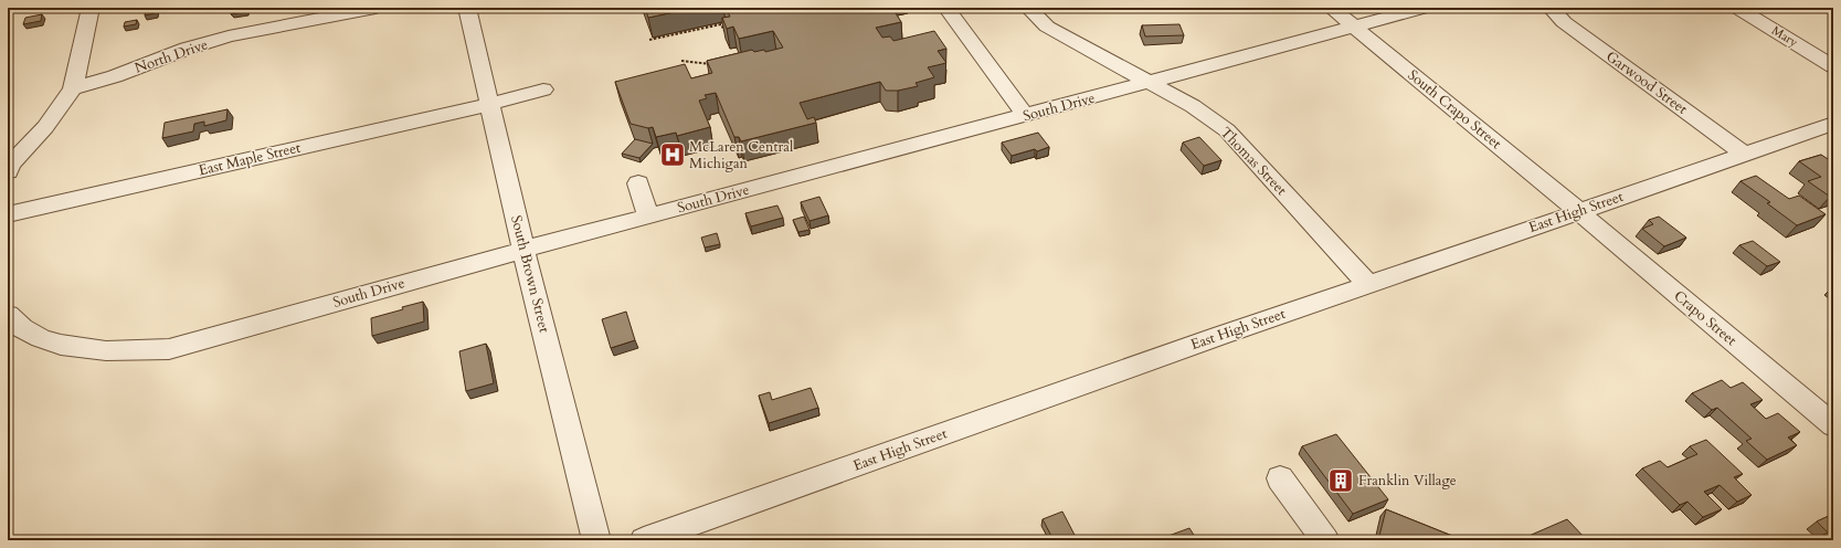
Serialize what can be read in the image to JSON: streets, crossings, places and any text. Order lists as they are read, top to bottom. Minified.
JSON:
{"streets":{"street":["Mary","North Drive","Garwood Street","South Drive","South Crapo Street","East Maple Street","Thomas Street","East High Street","South Brown Street","Crapo Street"]},"crossings":[["Garwood Street","East High Street"],["South Drive","South Crapo Street"],["South Drive","Thomas Street"],["South Drive","South Brown Street"],["South Crapo Street","East High Street"],["South Crapo Street","Crapo Street"],["East Maple Street","South Brown Street"],["Thomas Street","East High Street"],["East High Street","Crapo Street"]],"places":{"hospital":["McLaren Central Michigan"],"building":["Franklin Village"]}}
